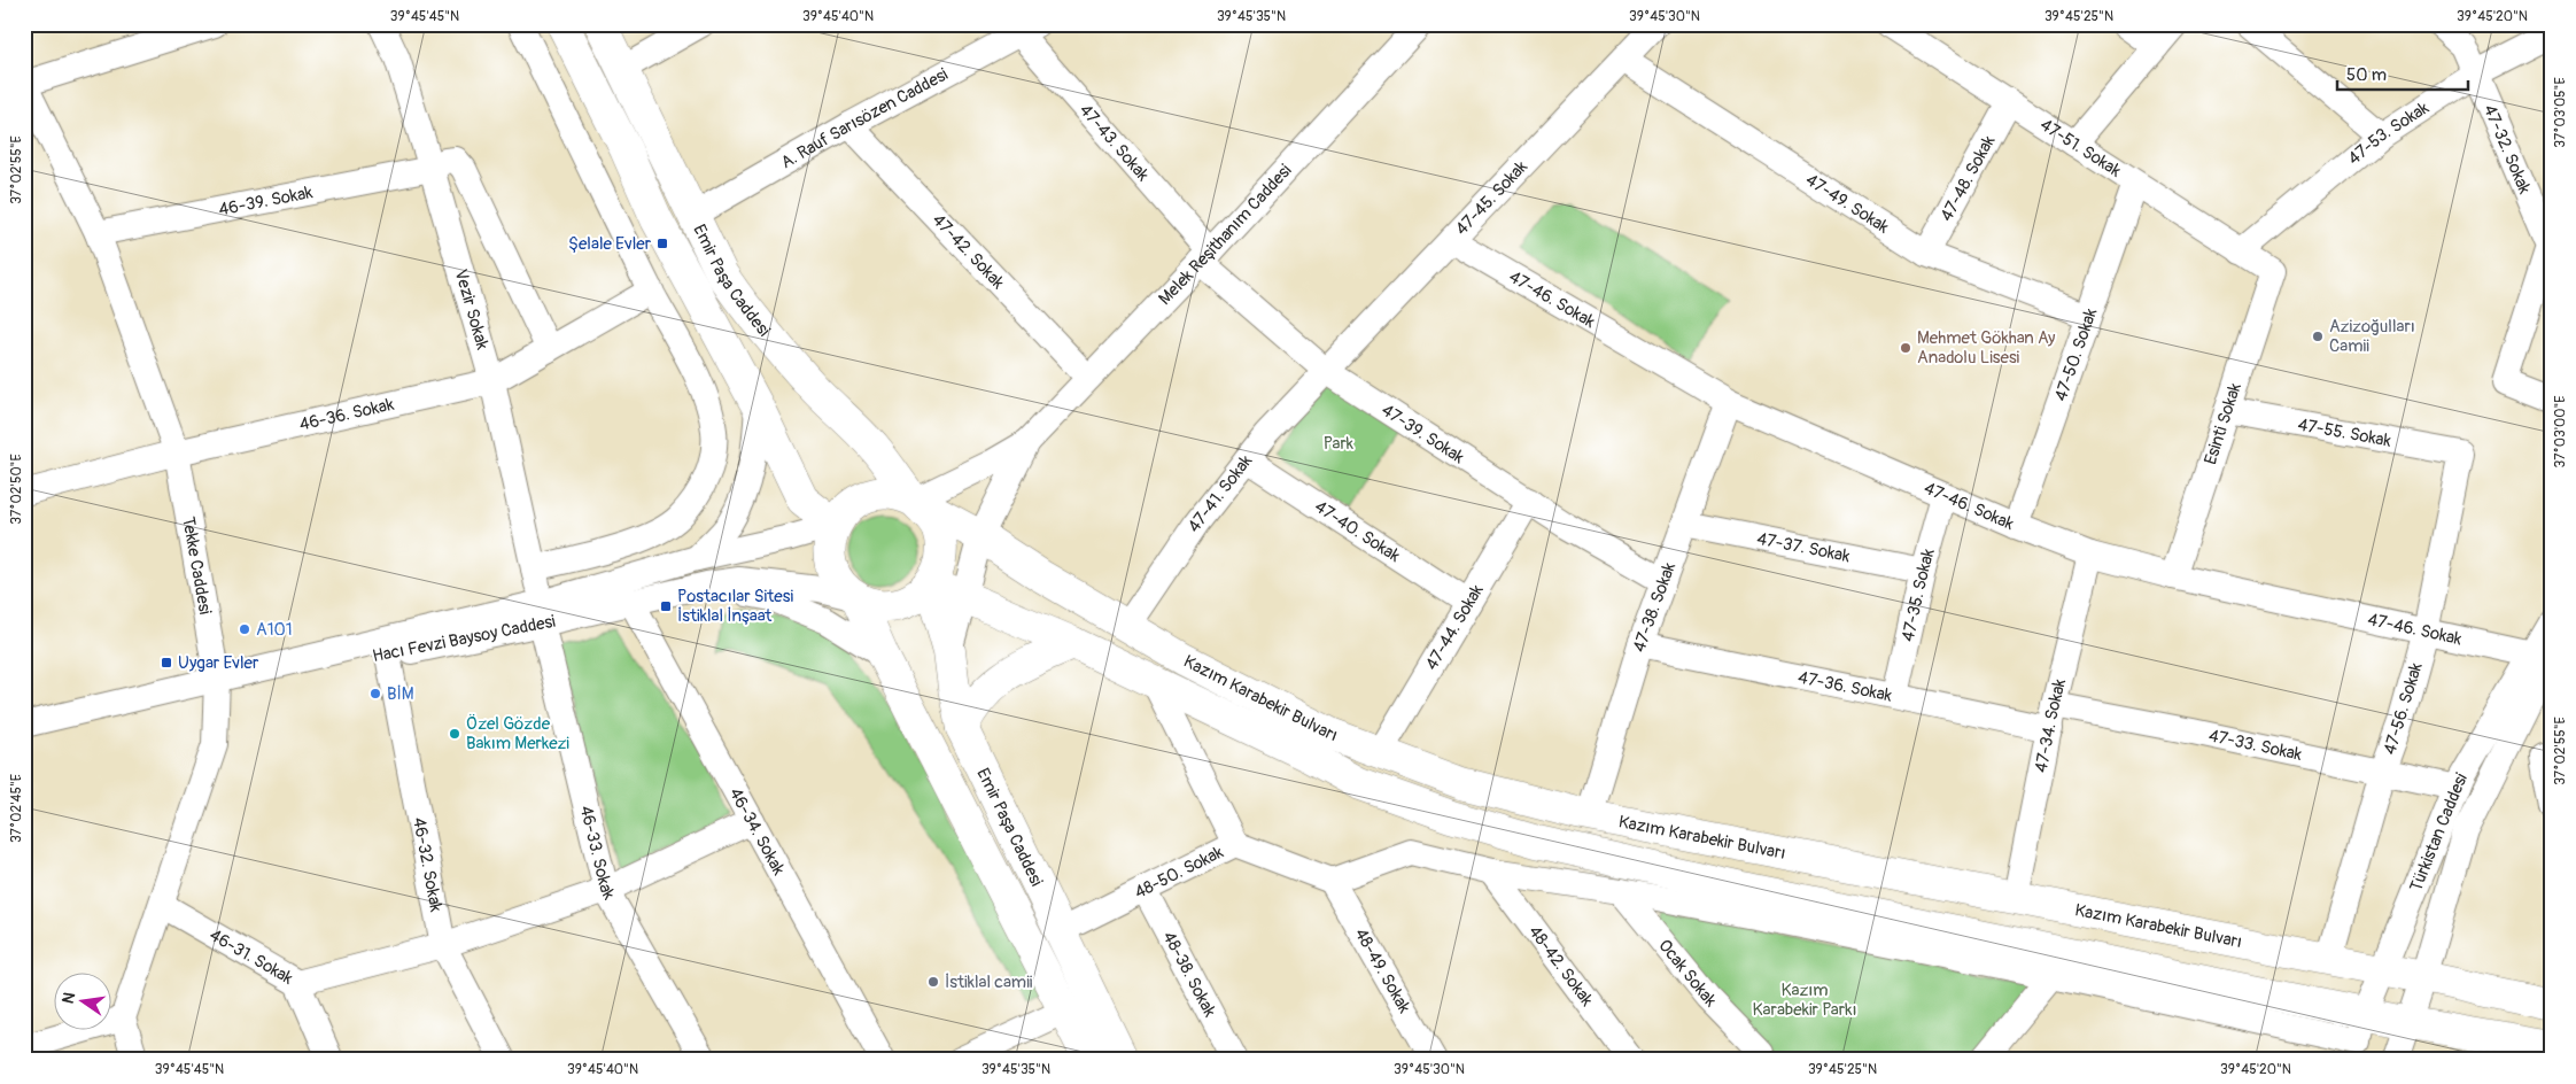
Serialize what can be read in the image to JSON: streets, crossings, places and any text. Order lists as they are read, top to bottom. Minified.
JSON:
{"streets":{"main road":["Emir Paşa Caddesi","Kazım Karabekir Bulvarı"],"street":["A. Rauf Sarısözen Caddesi","47-53. Sokak","47-43. Sokak","47-51. Sokak","47-32. Sokak","47-48. Sokak","47-45. Sokak","46-39. Sokak","47-49. Sokak","Melek Reşithanım Caddesi","47-42. Sokak","47-46. Sokak","Vezir Sokak","47-50. Sokak","46-36. Sokak","Esinti Sokak","47-55. Sokak","47-39. Sokak","47-41. Sokak","47-40. Sokak","47-37. Sokak","Tekke Caddesi","47-35. Sokak","47-38. Sokak","47-44. Sokak","Hacı Fevzi Baysoy Caddesi","47-36. Sokak","47-56. Sokak","47-34. Sokak","47-33. Sokak","46-34. Sokak","Türkistan Caddesi","46-33. Sokak","46-32. Sokak","48-50. Sokak","46-31. Sokak","48-42. Sokak","48-49. Sokak","Ocak Sokak","48-38. Sokak"]},"crossings":[["A. Rauf Sarısözen Caddesi","47-43. Sokak"],["A. Rauf Sarısözen Caddesi","47-42. Sokak"],["A. Rauf Sarısözen Caddesi","Emir Paşa Caddesi"],["47-53. Sokak","47-51. Sokak"],["47-53. Sokak","47-32. Sokak"],["47-43. Sokak","Melek Reşithanım Caddesi"],["47-43. Sokak","47-39. Sokak"],["47-51. Sokak","47-48. Sokak"],["47-51. Sokak","47-50. Sokak"],["47-51. Sokak","Esinti Sokak"],["47-48. Sokak","47-49. Sokak"],["47-45. Sokak","47-49. Sokak"],["47-45. Sokak","47-46. Sokak"],["47-45. Sokak","47-39. Sokak"],["47-45. Sokak","47-41. Sokak"],["46-39. Sokak","Vezir Sokak"],["46-39. Sokak","46-36. Sokak"],["46-39. Sokak","Tekke Caddesi"],["47-49. Sokak","47-50. Sokak"],["Melek Reşithanım Caddesi","47-42. Sokak"],["Melek Reşithanım Caddesi","Emir Paşa Caddesi"],["Melek Reşithanım Caddesi","47-39. Sokak"],["Melek Reşithanım Caddesi","Hacı Fevzi Baysoy Caddesi"],["Melek Reşithanım Caddesi","Kazım Karabekir Bulvarı"],["Emir Paşa Caddesi","Hacı Fevzi Baysoy Caddesi"],["Emir Paşa Caddesi","Kazım Karabekir Bulvarı"],["Emir Paşa Caddesi","48-50. Sokak"],["47-46. Sokak","47-50. Sokak"],["47-46. Sokak","Esinti Sokak"],["47-46. Sokak","47-35. Sokak"],["47-46. Sokak","47-38. Sokak"],["47-46. Sokak","47-56. Sokak"],["47-46. Sokak","47-34. Sokak"],["47-46. Sokak","Türkistan Caddesi"],["Vezir Sokak","46-36. Sokak"],["Vezir Sokak","Hacı Fevzi Baysoy Caddesi"],["Vezir Sokak","46-33. Sokak"],["46-36. Sokak","Tekke Caddesi"],["Esinti Sokak","47-55. Sokak"],["47-55. Sokak","47-56. Sokak"],["47-39. Sokak","47-41. Sokak"],["47-39. Sokak","47-38. Sokak"],["47-39. Sokak","47-44. Sokak"],["47-41. Sokak","47-40. Sokak"],["47-41. Sokak","Kazım Karabekir Bulvarı"],["47-40. Sokak","47-44. Sokak"],["47-37. Sokak","47-35. Sokak"],["47-37. Sokak","47-38. Sokak"],["Tekke Caddesi","Hacı Fevzi Baysoy Caddesi"],["Tekke Caddesi","46-31. Sokak"],["47-35. Sokak","47-36. Sokak"],["47-38. Sokak","47-36. Sokak"],["47-38. Sokak","Kazım Karabekir Bulvarı"],["47-44. Sokak","Kazım Karabekir Bulvarı"],["Hacı Fevzi Baysoy Caddesi","Kazım Karabekir Bulvarı"],["Hacı Fevzi Baysoy Caddesi","46-34. Sokak"],["Hacı Fevzi Baysoy Caddesi","46-33. Sokak"],["Hacı Fevzi Baysoy Caddesi","46-32. Sokak"],["47-36. Sokak","47-34. Sokak"],["47-36. Sokak","47-33. Sokak"],["Kazım Karabekir Bulvarı","47-56. Sokak"],["Kazım Karabekir Bulvarı","47-34. Sokak"],["Kazım Karabekir Bulvarı","Türkistan Caddesi"],["47-56. Sokak","47-33. Sokak"],["47-34. Sokak","47-33. Sokak"],["47-33. Sokak","Türkistan Caddesi"],["48-50. Sokak","48-49. Sokak"],["48-50. Sokak","48-38. Sokak"]],"parks":["Park","Kazım Karabekir Parkı"],"places":{"transit":["Şelale Evler","Postacılar Sitesi İstiklal İnşaat","Uygar Evler"],"other":["Azizoğulları Camii","Mehmet Gökhan Ay Anadolu Lisesi","A101","BİM","Özel Gözde Bakım Merkezi","İstiklal camii"]},"scale_bar":"50 m","north":"left","coordinates":["39°45'45\"N","39°45'40\"N","39°45'35\"N","39°45'30\"N","39°45'25\"N","39°45'20\"N","37°03'05\"E","37°02'55\"E","37°03'00\"E","37°02'50\"E","37°02'45\"E"]}
